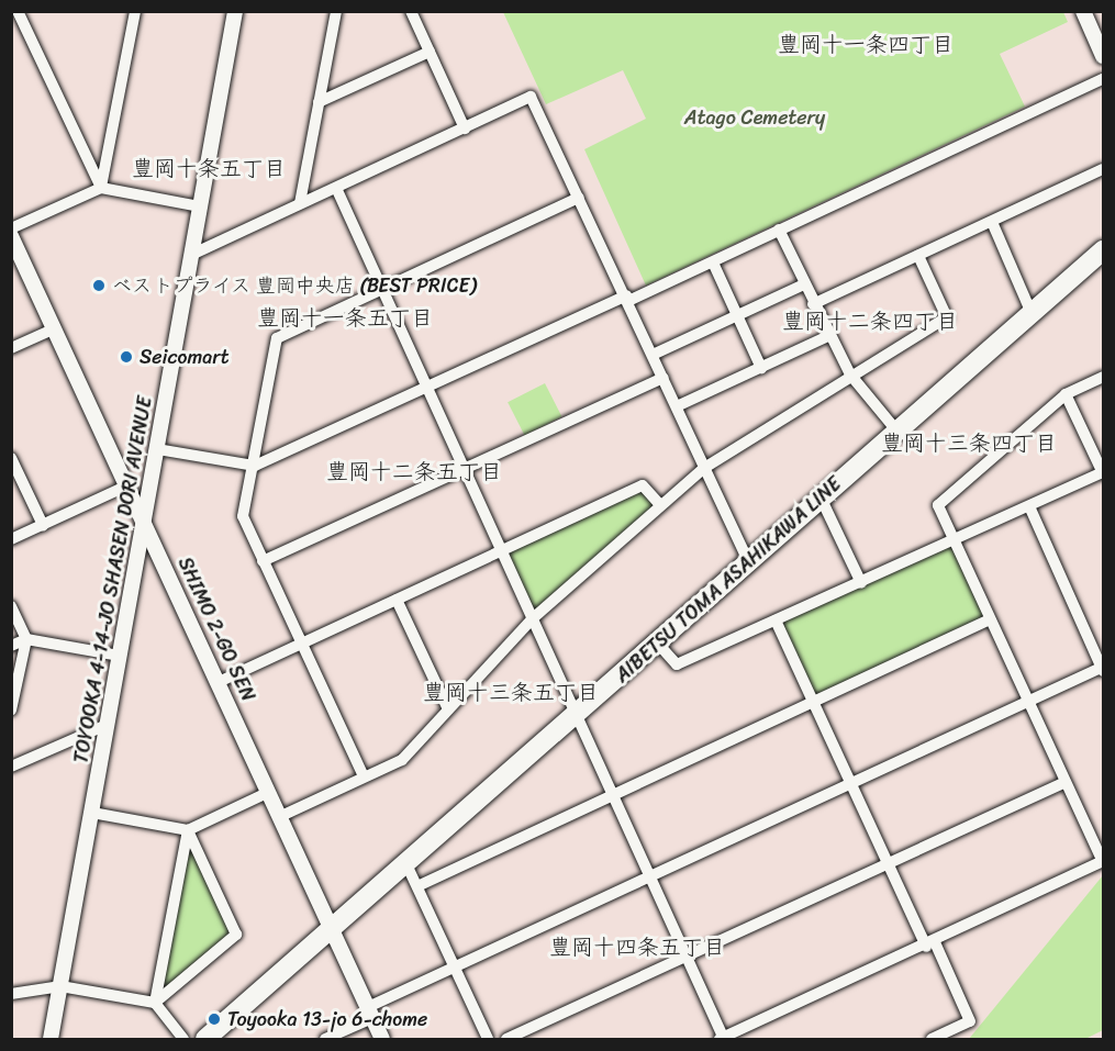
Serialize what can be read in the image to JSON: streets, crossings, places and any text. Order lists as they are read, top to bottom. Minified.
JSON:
{"streets":{"main road":["AIBETSU TOMA ASAHIKAWA LINE"],"street":["TOYOOKA 4-14-JO SHASEN DORI AVENUE","SHIMO 2-GO SEN"]},"crossings":[["TOYOOKA 4-14-JO SHASEN DORI AVENUE","SHIMO 2-GO SEN"],["AIBETSU TOMA ASAHIKAWA LINE","SHIMO 2-GO SEN"]],"districts":["豊岡十一条四丁目","豊岡十条五丁目","豊岡十一条五丁目","豊岡十二条四丁目","豊岡十三条四丁目","豊岡十二条五丁目","豊岡十三条五丁目","豊岡十四条五丁目"],"parks":["Atago Cemetery"],"places":["ベストプライス 豊岡中央店 (BEST PRICE)","Seicomart","Toyooka 13-jo 6-chome"]}
